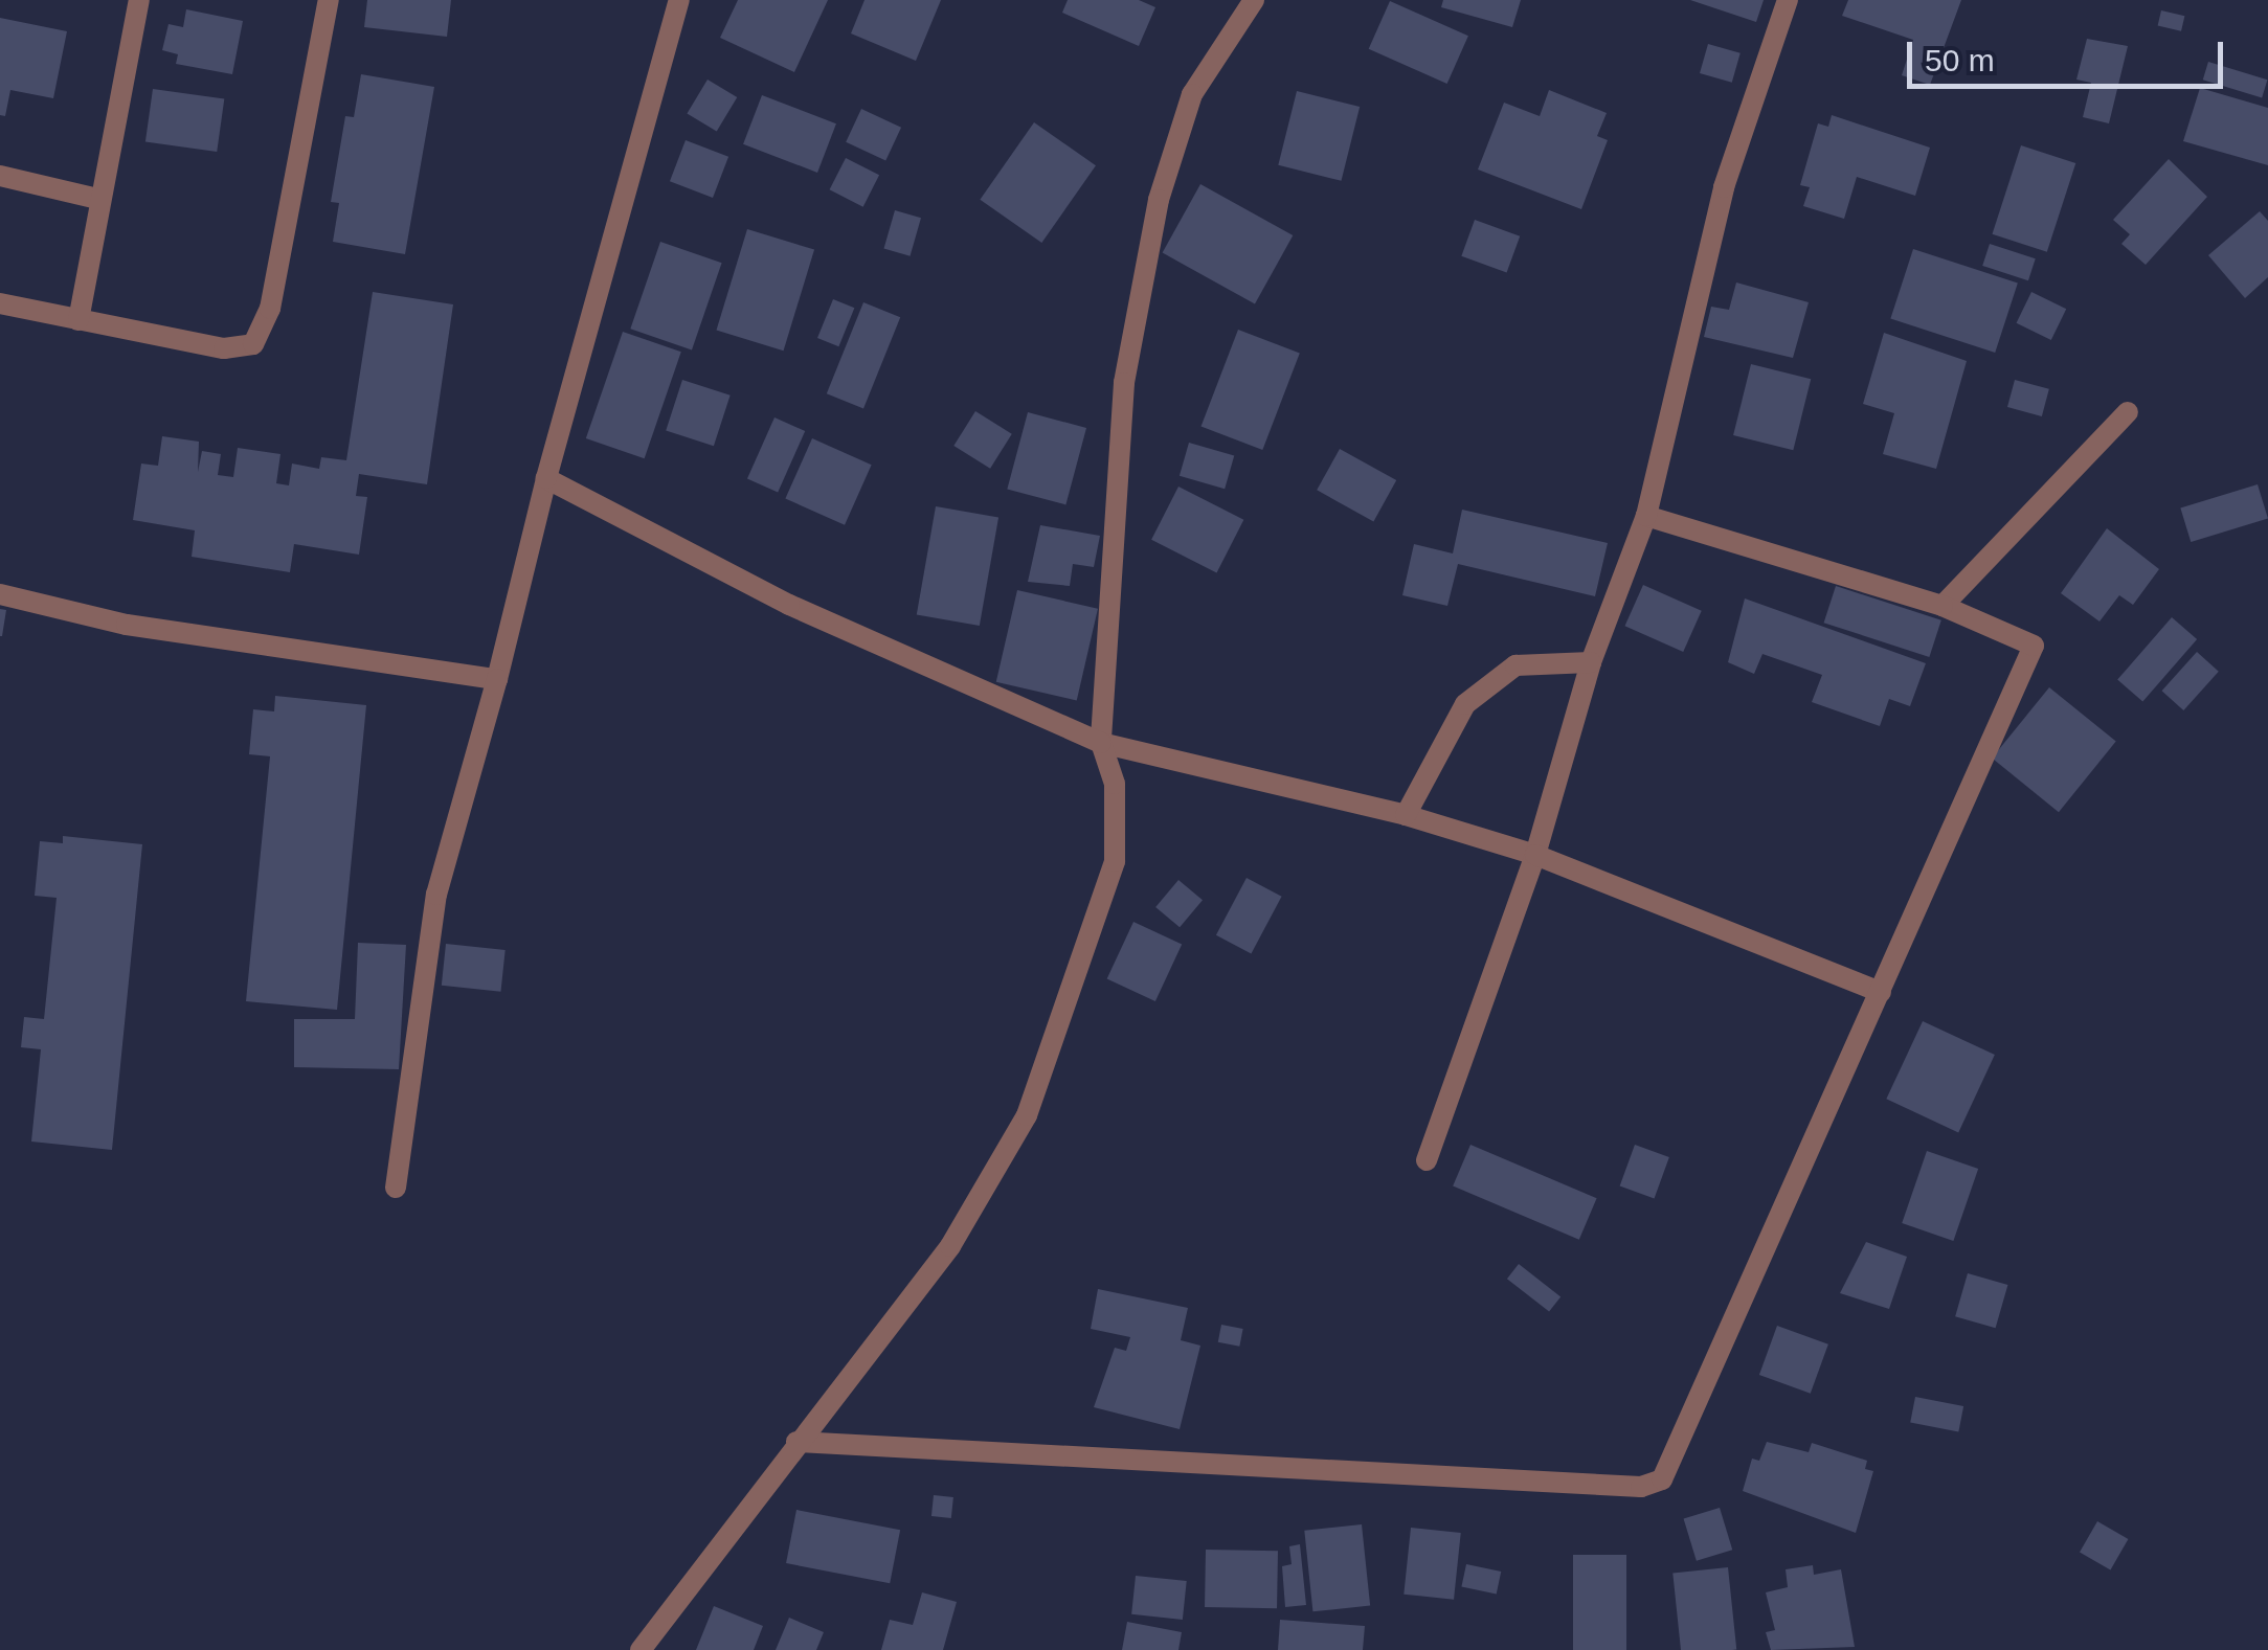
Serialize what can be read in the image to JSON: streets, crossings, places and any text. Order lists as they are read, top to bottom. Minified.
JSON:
{"scale_bar":"50 m"}
